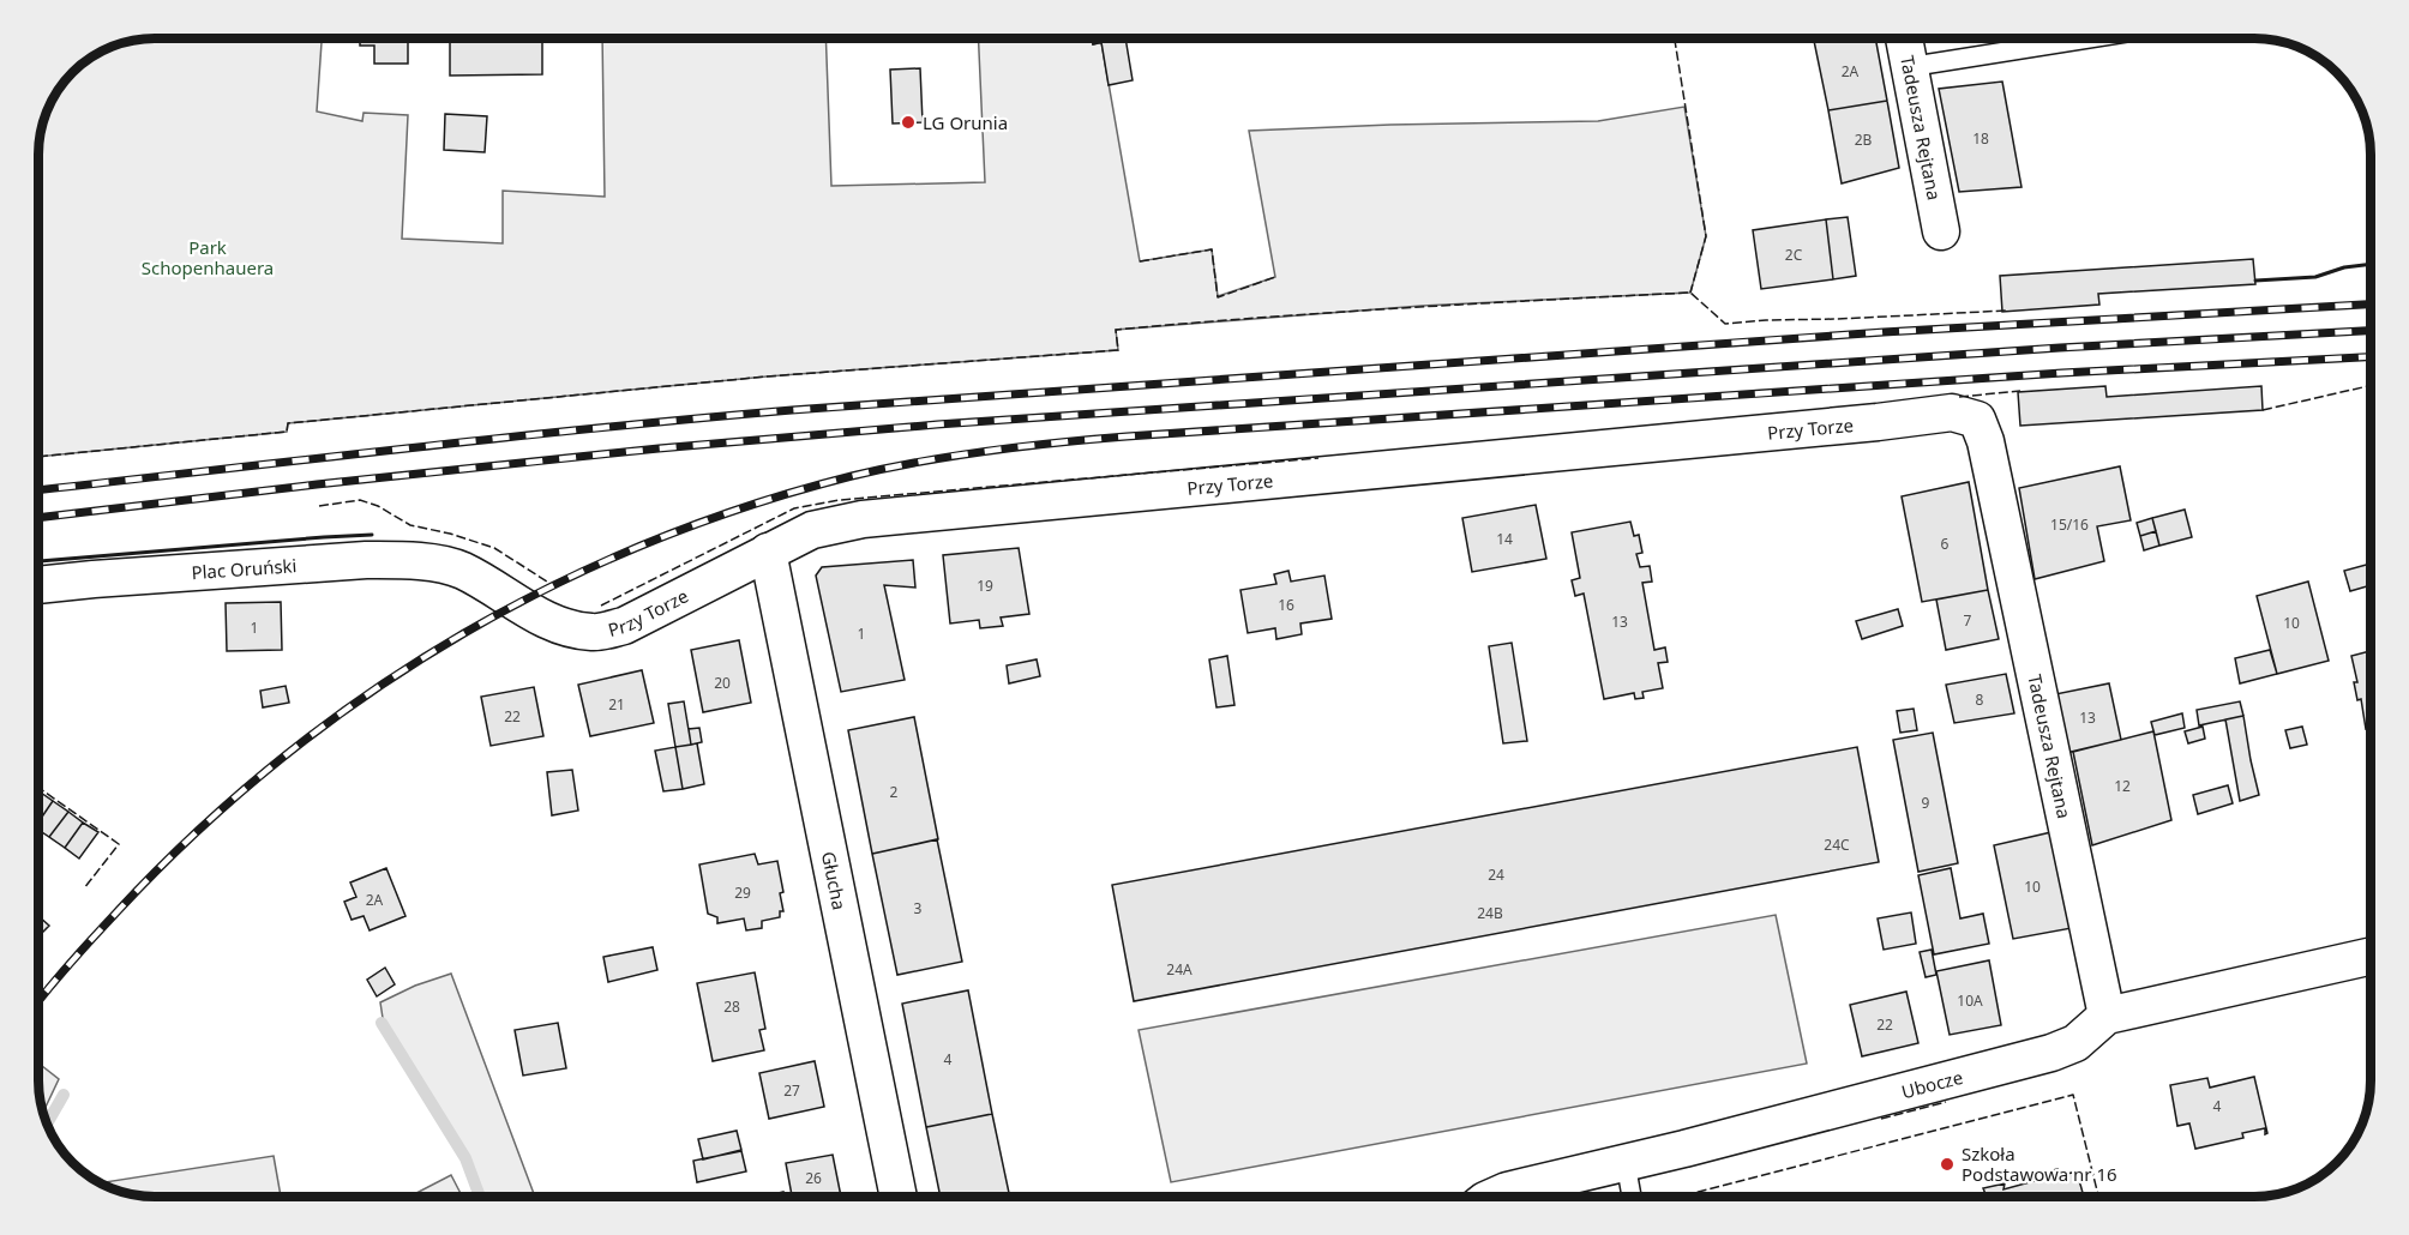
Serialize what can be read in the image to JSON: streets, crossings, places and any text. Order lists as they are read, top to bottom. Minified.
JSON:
{"streets":{"street":["Tadeusza Rejtana","Przy Torze","Plac Oruński","Głucha","Ubocze"]},"crossings":[["Tadeusza Rejtana","Przy Torze"],["Tadeusza Rejtana","Ubocze"],["Przy Torze","Plac Oruński"],["Przy Torze","Głucha"]],"parks":["Park Schopenhauera"],"places":["LG Orunia","Szkoła Podstawowa nr 16"],"house_numbers":["2A","18","2B","2C","15/16","14","6","19","16","7","13","10","1","1","20","8","21","22","13","12","2","9","24C","24","10","29","2A","3","24B","24A","10A","28","22","4","27","4","26"]}
